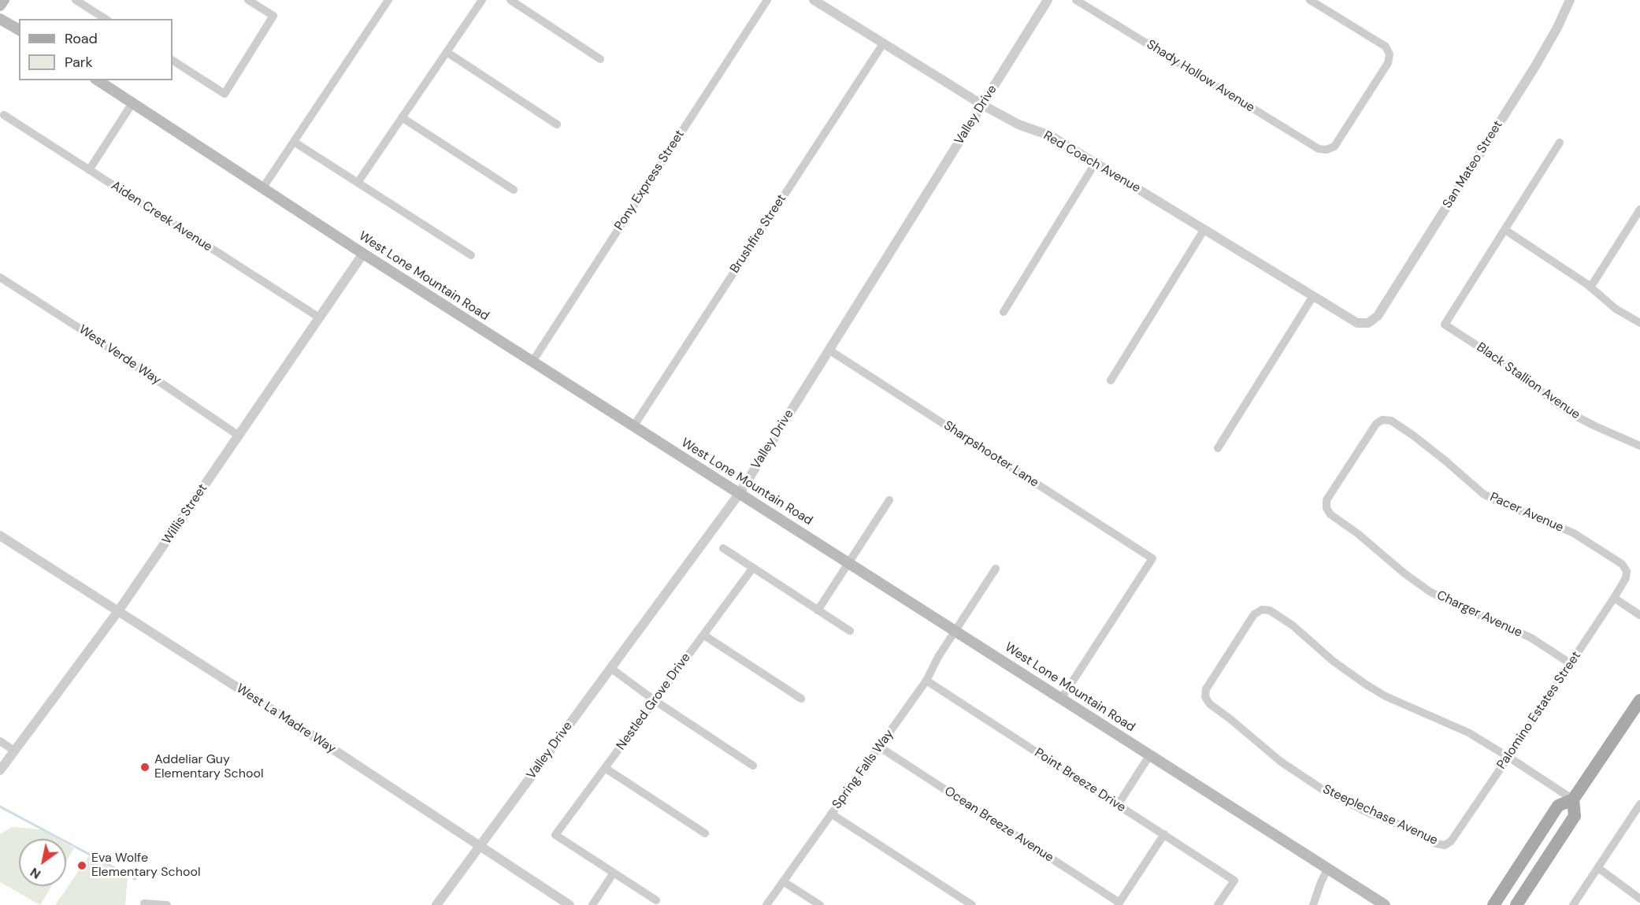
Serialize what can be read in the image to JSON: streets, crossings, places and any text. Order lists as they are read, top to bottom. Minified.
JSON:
{"streets":{"main road":["West Lone Mountain Road"],"street":["Shady Hollow Avenue","Valley Drive","Red Coach Avenue","San Mateo Street","Pony Express Street","Aiden Creek Avenue","Brushfire Street","West Verde Way","Black Stallion Avenue","Sharpshooter Lane","Pacer Avenue","Willis Street","Charger Avenue","Nestled Grove Drive","Palomino Estates Street","West La Madre Way","Spring Falls Way","Point Breeze Drive","Steeplechase Avenue","Ocean Breeze Avenue"]},"crossings":[["Valley Drive","Red Coach Avenue"],["Valley Drive","West Lone Mountain Road"],["Valley Drive","Sharpshooter Lane"],["Valley Drive","West La Madre Way"],["Red Coach Avenue","San Mateo Street"],["Red Coach Avenue","Brushfire Street"],["Pony Express Street","West Lone Mountain Road"],["Aiden Creek Avenue","Willis Street"],["Brushfire Street","West Lone Mountain Road"],["West Lone Mountain Road","Sharpshooter Lane"],["West Lone Mountain Road","Willis Street"],["West Lone Mountain Road","Spring Falls Way"],["West Verde Way","Willis Street"],["Pacer Avenue","Charger Avenue"],["Pacer Avenue","Palomino Estates Street"],["Willis Street","West La Madre Way"],["Charger Avenue","Palomino Estates Street"],["Palomino Estates Street","Steeplechase Avenue"],["Spring Falls Way","Point Breeze Drive"],["Spring Falls Way","Ocean Breeze Avenue"]],"places":["Addeliar Guy Elementary School","Eva Wolfe Elementary School"],"legend":["Road","Park"],"north":"bottom left"}
